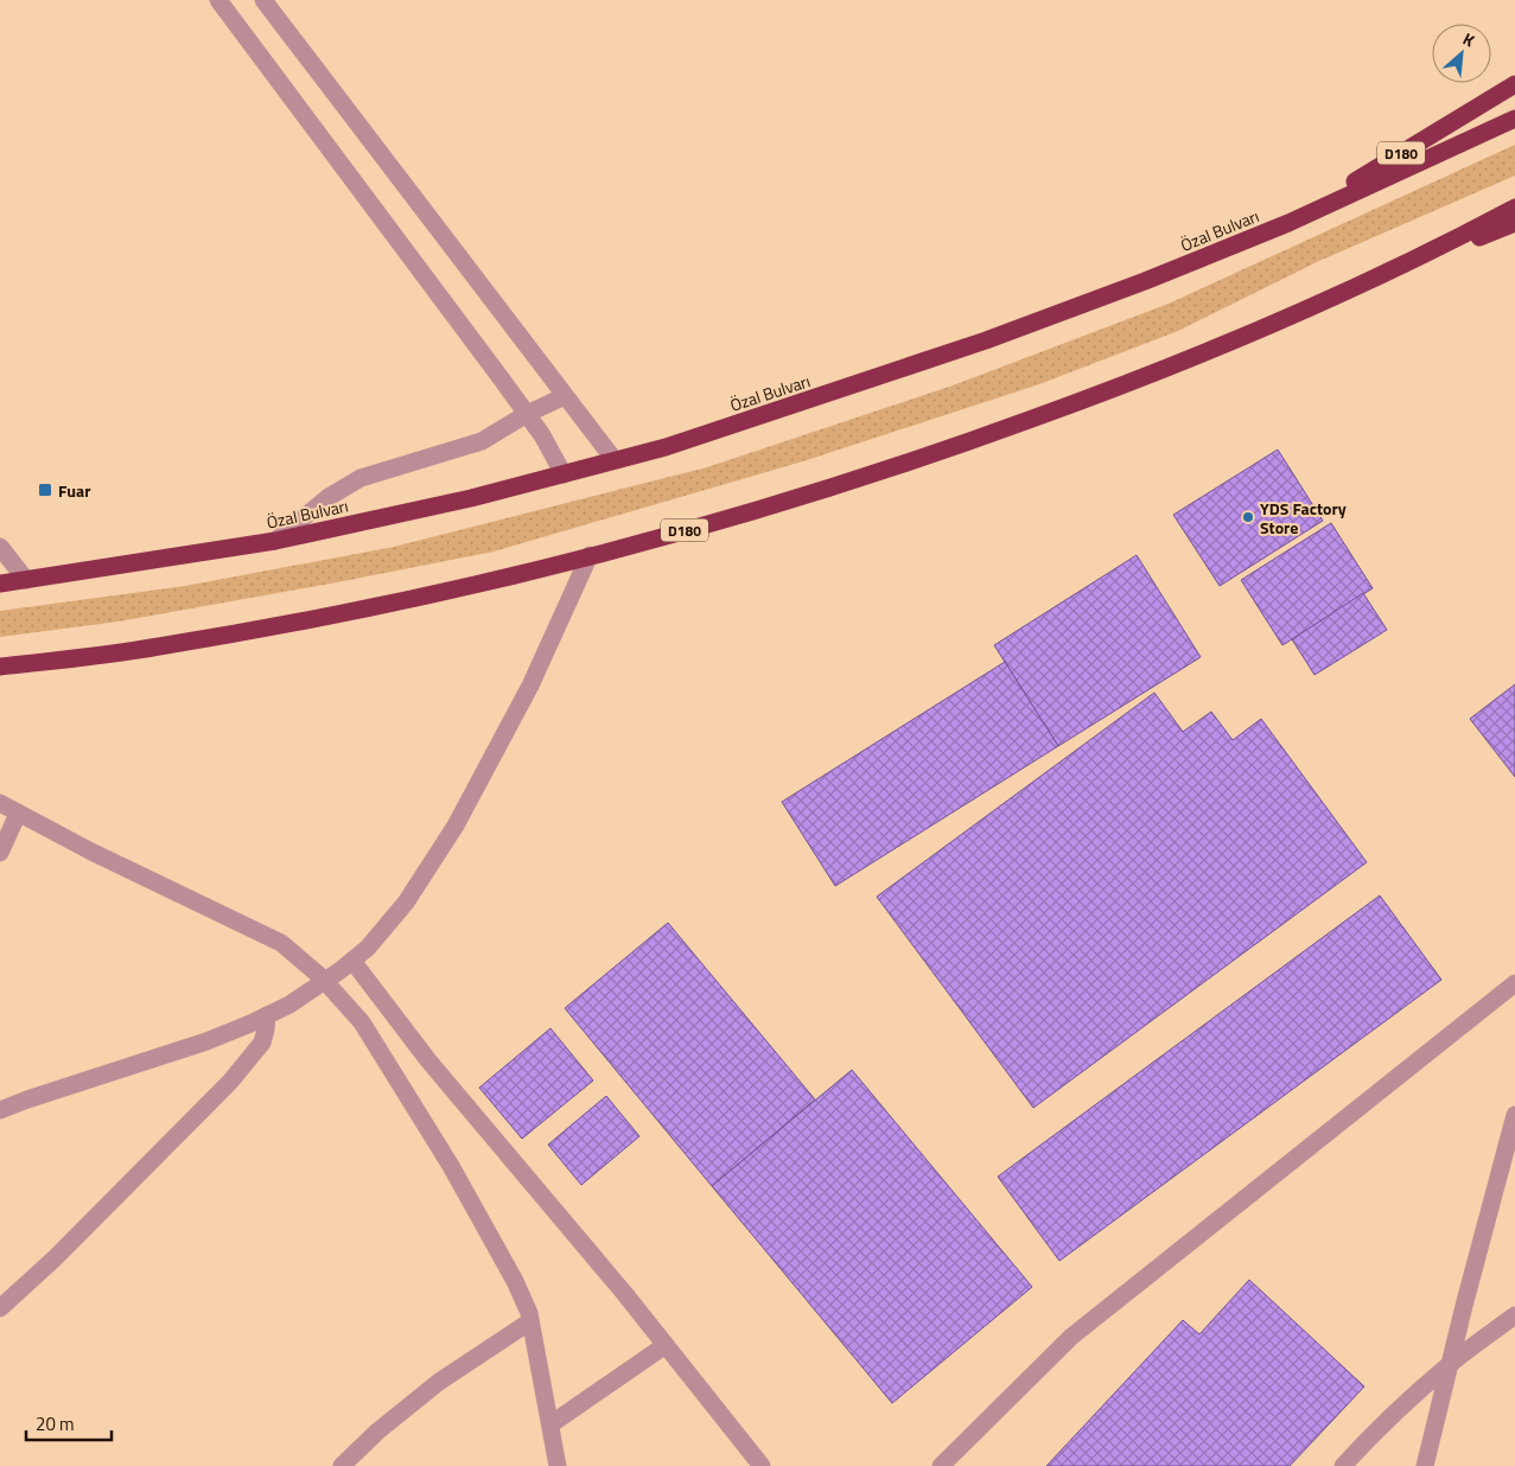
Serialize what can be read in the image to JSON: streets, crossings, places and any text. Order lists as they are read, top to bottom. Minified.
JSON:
{"streets":{"highway":["D180","Özal Bulvarı"]},"crossings":[["D180","Özal Bulvarı"]],"places":{"transit":["Fuar"],"other":["YDS Factory Store"]},"scale_bar":"20 m","north":"top right"}
